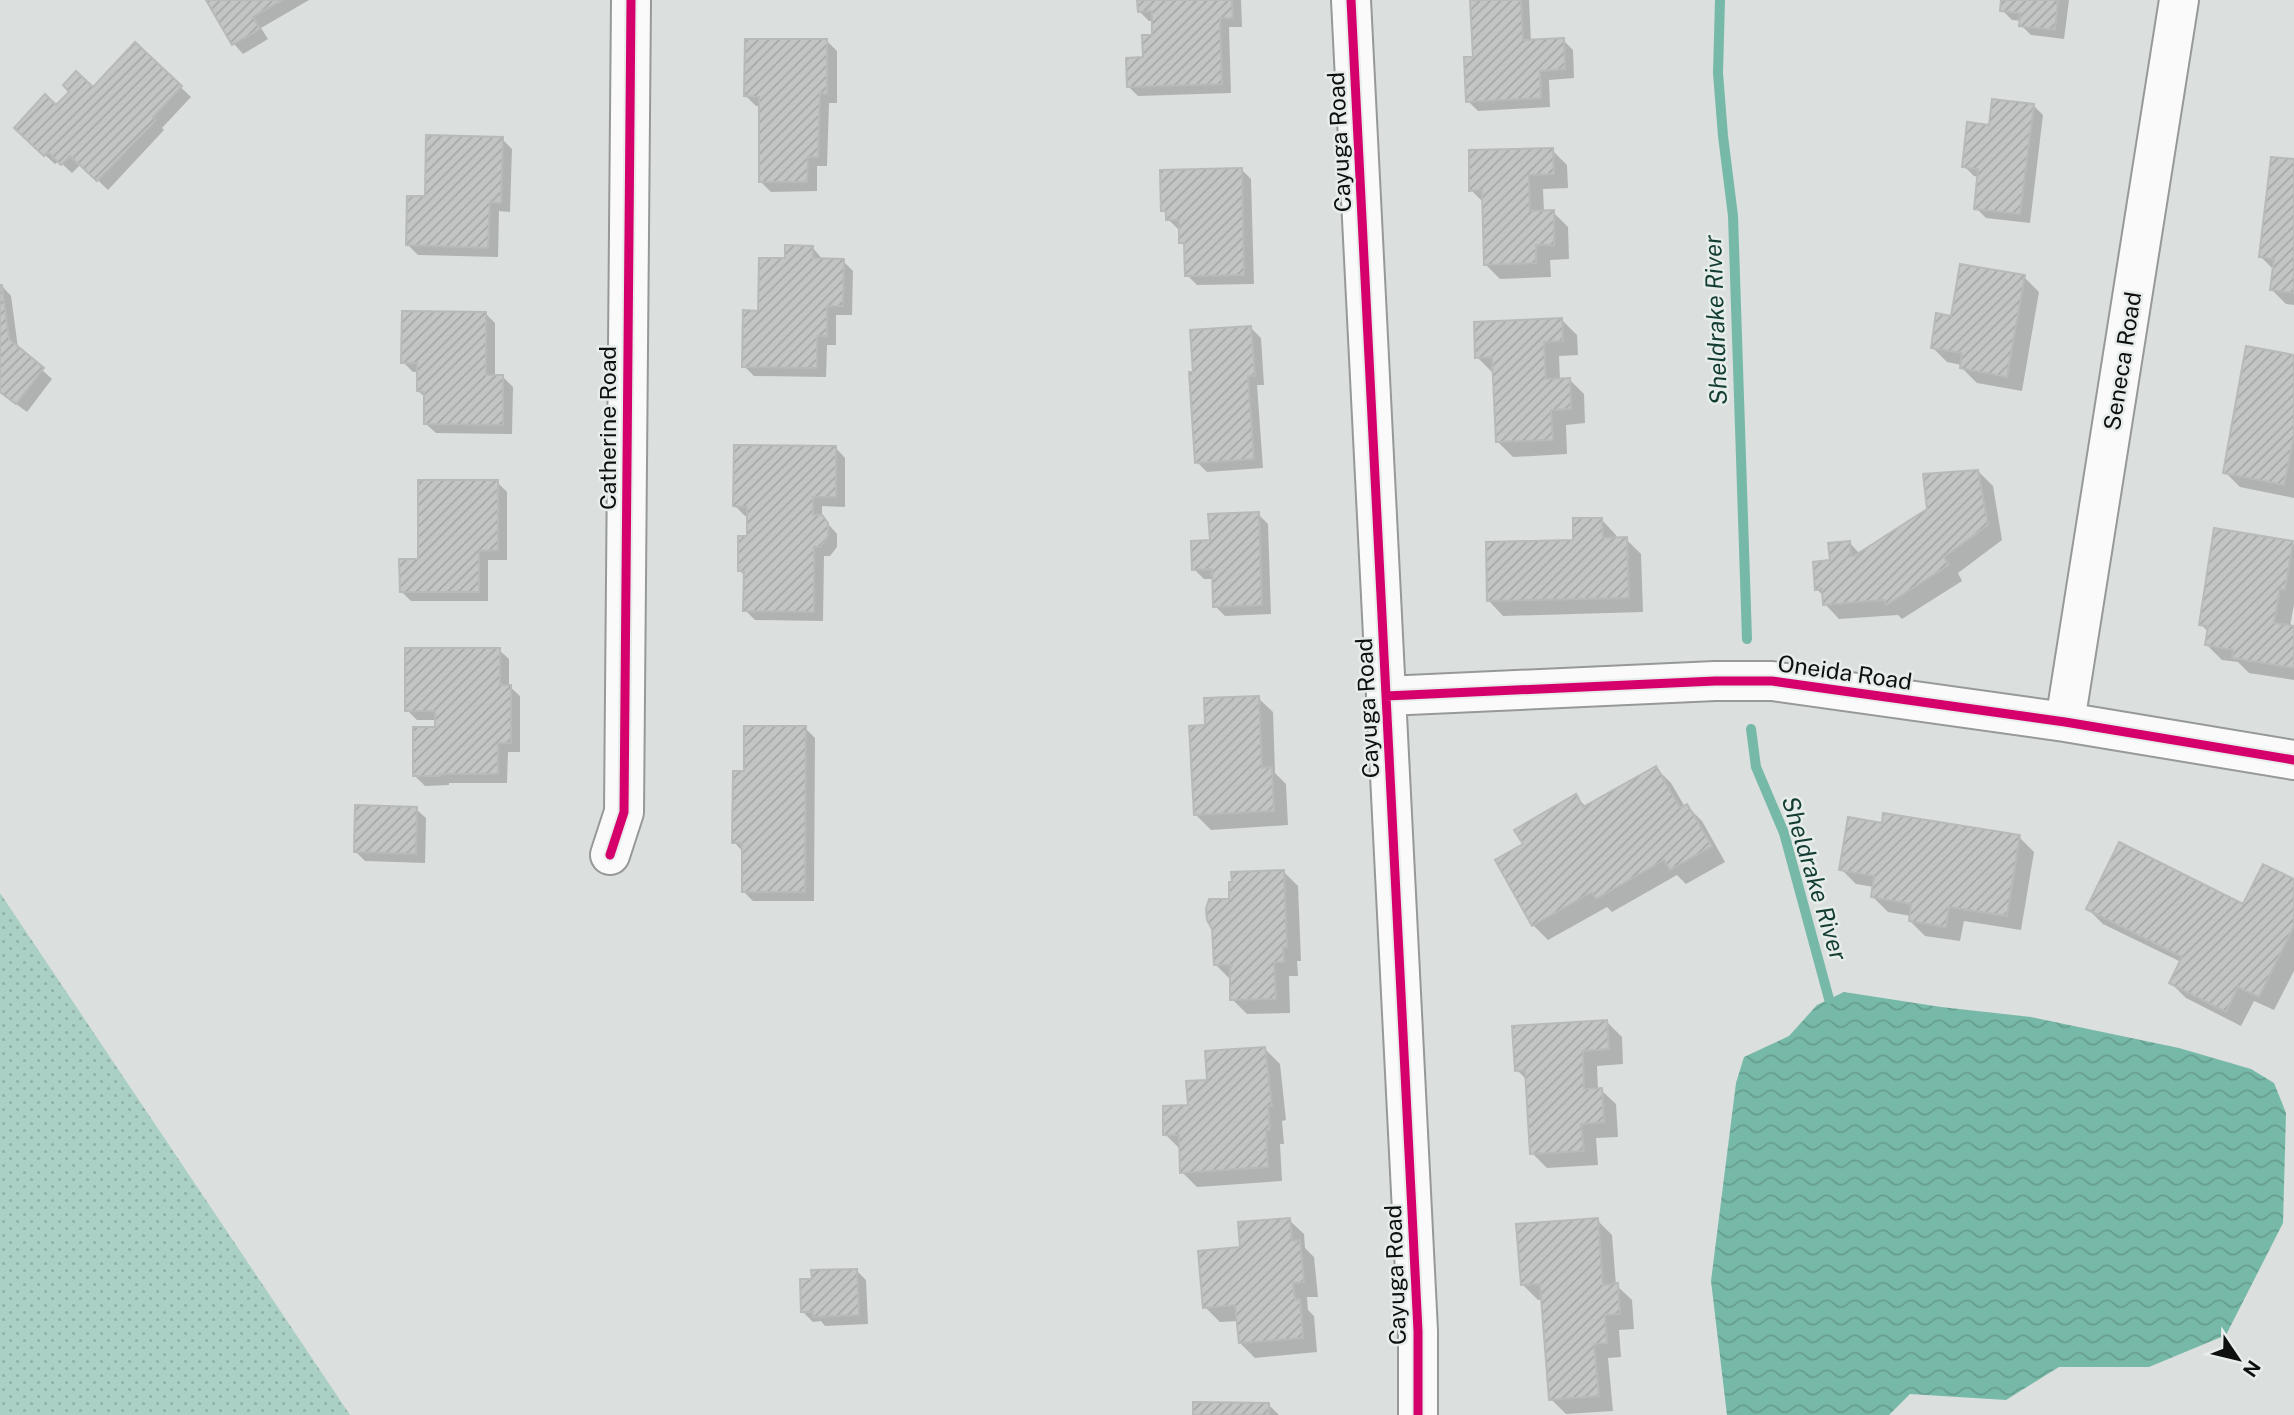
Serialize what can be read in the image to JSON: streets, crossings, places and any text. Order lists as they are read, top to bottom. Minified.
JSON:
{"streets":{"street":["Cayuga Road","Seneca Road","Catherine Road","Oneida Road"]},"crossings":[["Cayuga Road","Oneida Road"],["Seneca Road","Oneida Road"]],"water":["Sheldrake River"],"north":"bottom right"}
